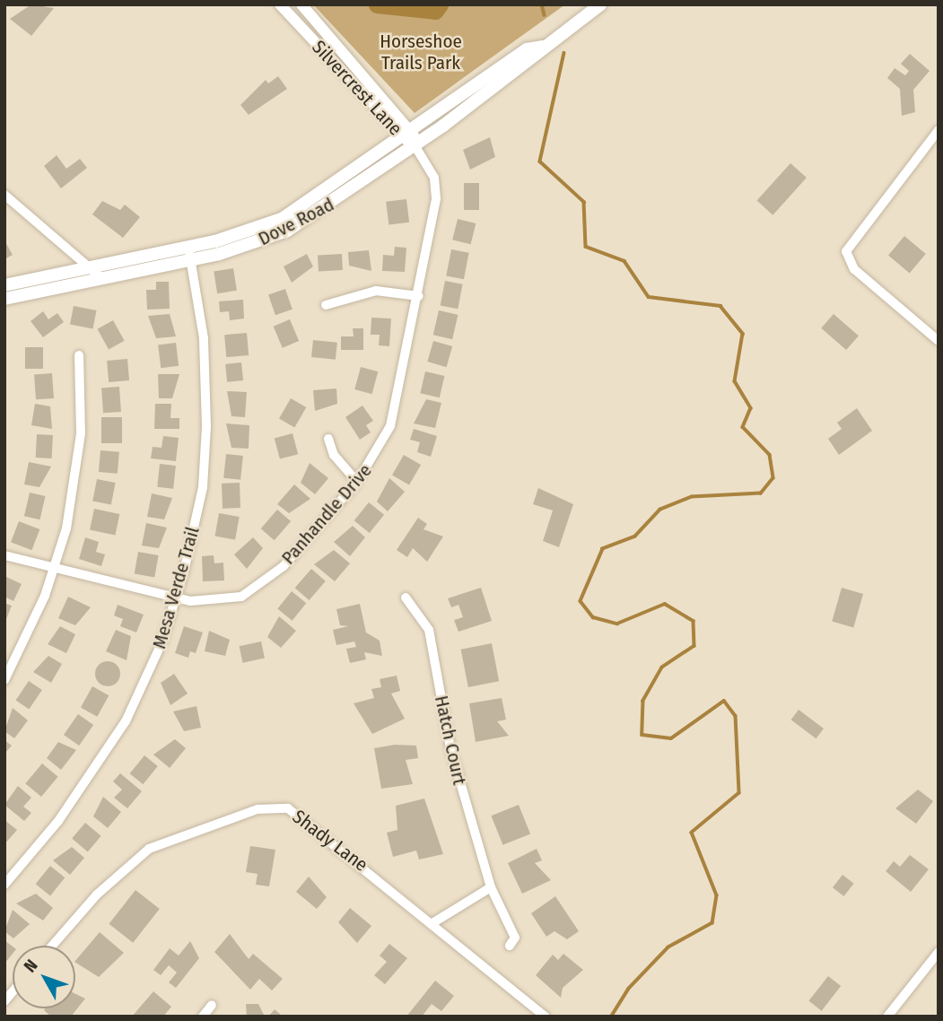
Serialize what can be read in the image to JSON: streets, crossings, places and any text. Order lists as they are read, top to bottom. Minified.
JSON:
{"streets":{"main road":["Dove Road"],"street":["Silvercrest Lane","Panhandle Drive","Mesa Verde Trail","Hatch Court","Shady Lane"]},"crossings":[["Silvercrest Lane","Dove Road"],["Silvercrest Lane","Panhandle Drive"],["Dove Road","Panhandle Drive"],["Dove Road","Mesa Verde Trail"],["Panhandle Drive","Mesa Verde Trail"]],"parks":["Horseshoe Trails Park"],"north":"top left"}
